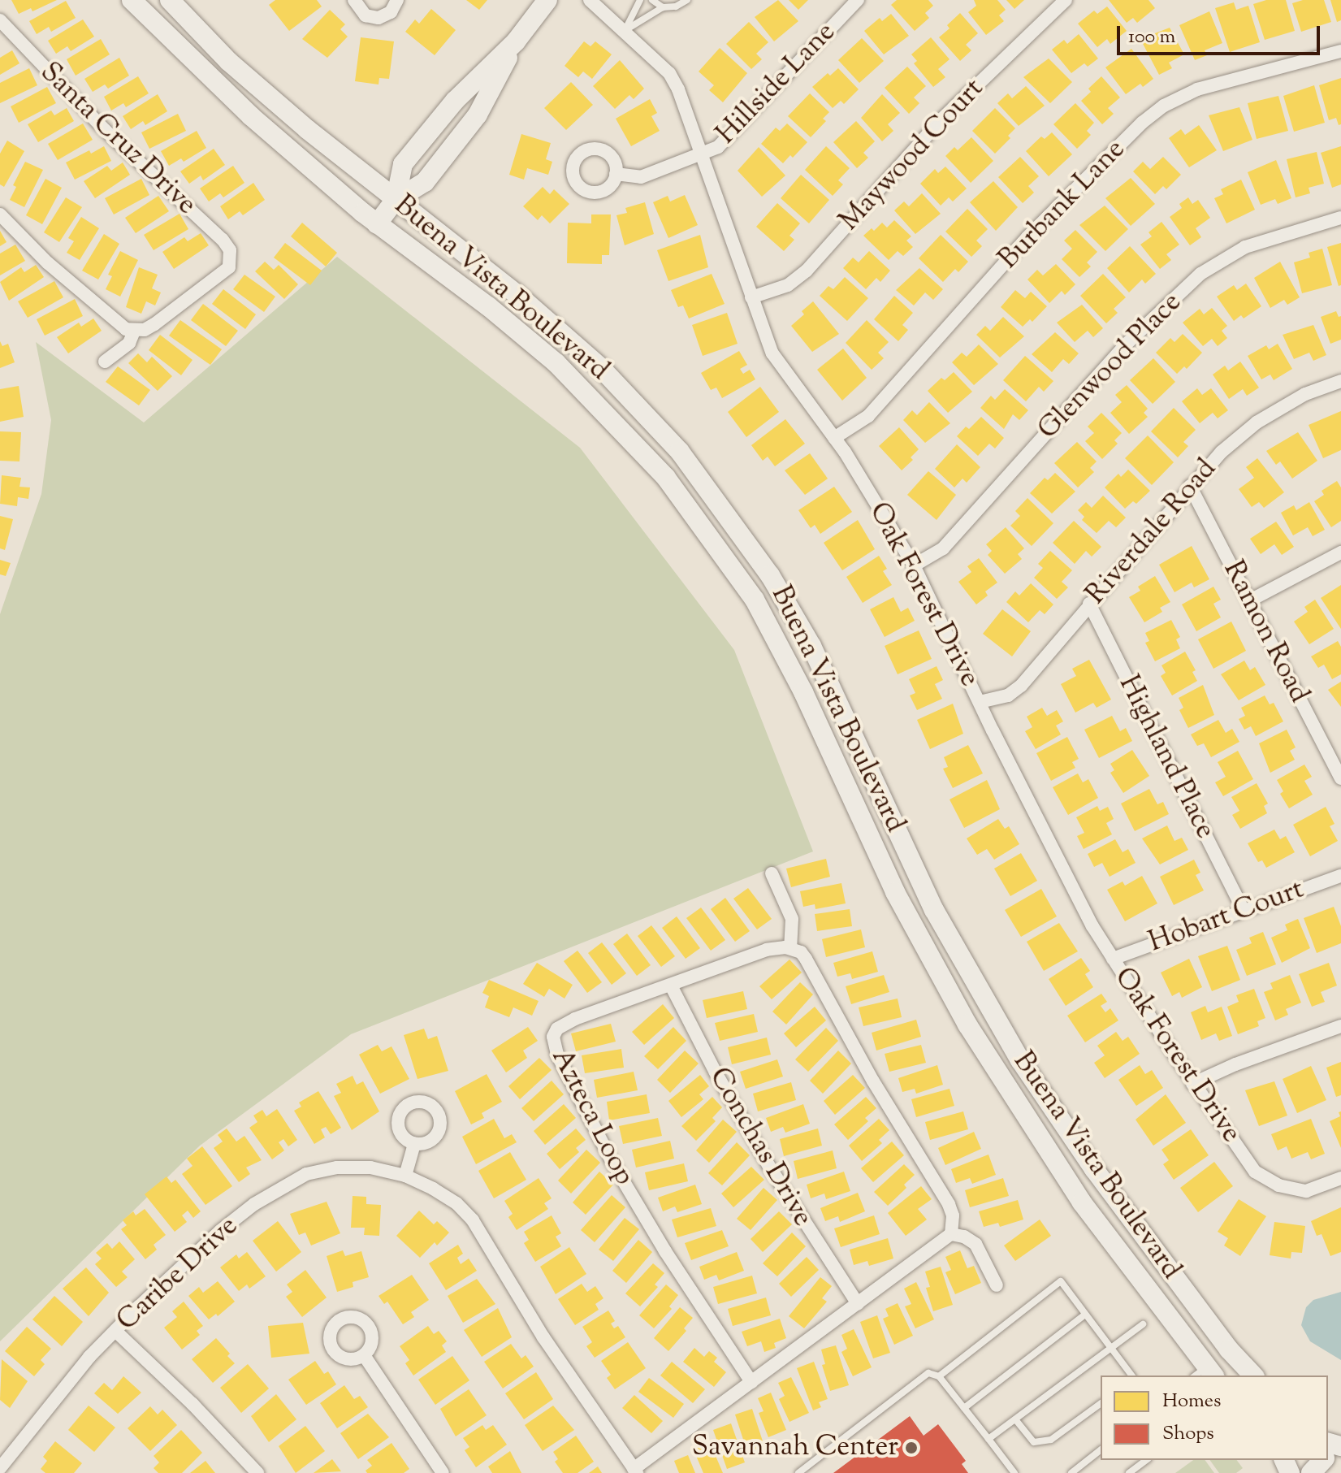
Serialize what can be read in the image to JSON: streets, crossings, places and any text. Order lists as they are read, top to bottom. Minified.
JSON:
{"streets":{"main road":["Buena Vista Boulevard"],"street":["Hillside Lane","Santa Cruz Drive","Maywood Court","Burbank Lane","Glenwood Place","Riverdale Road","Oak Forest Drive","Ramon Road","Highland Place","Hobart Court","Azteca Loop","Conchas Drive","Caribe Drive"]},"crossings":[["Hillside Lane","Oak Forest Drive"],["Maywood Court","Oak Forest Drive"],["Burbank Lane","Oak Forest Drive"],["Glenwood Place","Oak Forest Drive"],["Riverdale Road","Oak Forest Drive"],["Riverdale Road","Ramon Road"],["Riverdale Road","Highland Place"],["Oak Forest Drive","Hobart Court"],["Highland Place","Hobart Court"],["Azteca Loop","Conchas Drive"]],"places":["Savannah Center"],"legend":["Homes","Shops"],"scale_bar":"100 m"}
